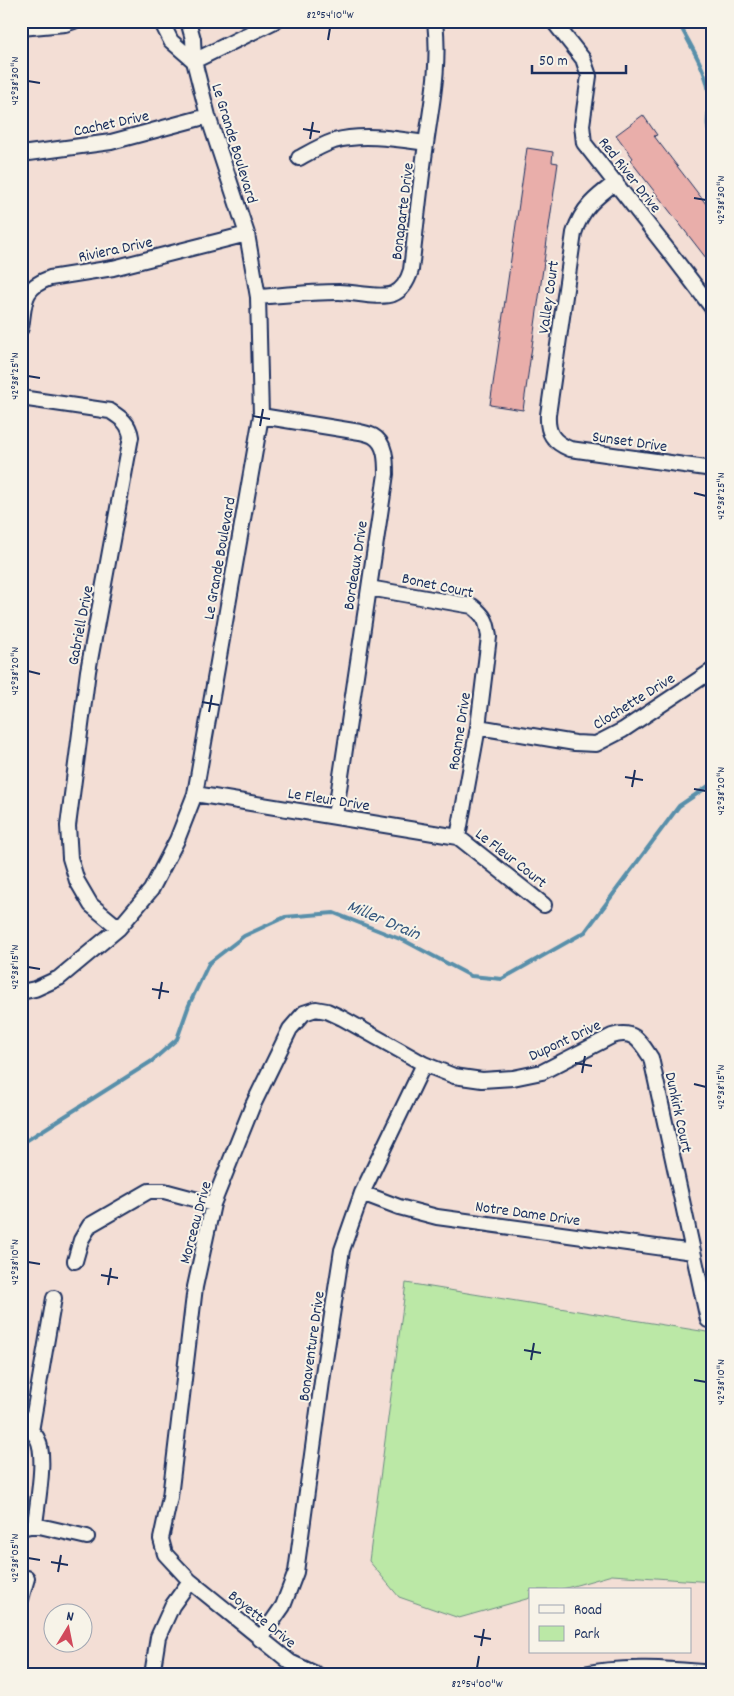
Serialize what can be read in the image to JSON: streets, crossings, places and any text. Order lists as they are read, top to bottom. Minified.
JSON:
{"streets":{"street":["Cachet Drive","Le Grande Boulevard","Red River Drive","Bonaparte Drive","Riviera Drive","Valley Court","Sunset Drive","Bordeaux Drive","Bonet Court","Gabriell Drive","Clochette Drive","Roanne Drive","Le Fleur Drive","Le Fleur Court","Dupont Drive","Dunkirk Court","Notre Dame Drive","Morceau Drive","Bonaventure Drive","Boyette Drive"]},"crossings":[["Cachet Drive","Le Grande Boulevard"],["Le Grande Boulevard","Bonaparte Drive"],["Le Grande Boulevard","Riviera Drive"],["Le Grande Boulevard","Bordeaux Drive"],["Le Grande Boulevard","Gabriell Drive"],["Le Grande Boulevard","Le Fleur Drive"],["Red River Drive","Valley Court"],["Valley Court","Sunset Drive"],["Bordeaux Drive","Bonet Court"],["Bordeaux Drive","Le Fleur Drive"],["Bonet Court","Roanne Drive"],["Clochette Drive","Roanne Drive"],["Roanne Drive","Le Fleur Drive"],["Roanne Drive","Le Fleur Court"],["Le Fleur Drive","Le Fleur Court"],["Dupont Drive","Dunkirk Court"],["Dupont Drive","Morceau Drive"],["Dupont Drive","Bonaventure Drive"],["Dunkirk Court","Notre Dame Drive"],["Notre Dame Drive","Bonaventure Drive"],["Morceau Drive","Bonaventure Drive"],["Morceau Drive","Boyette Drive"],["Bonaventure Drive","Boyette Drive"]],"water":["Miller Drain"],"legend":["Road","Park"],"scale_bar":"50 m","north":"top","coordinates":["82°54'10\"W","42°38'30\"N","42°38'25\"N","42°38'20\"N","42°38'15\"N","42°38'10\"N","42°38'05\"N","82°54'00\"W"]}
